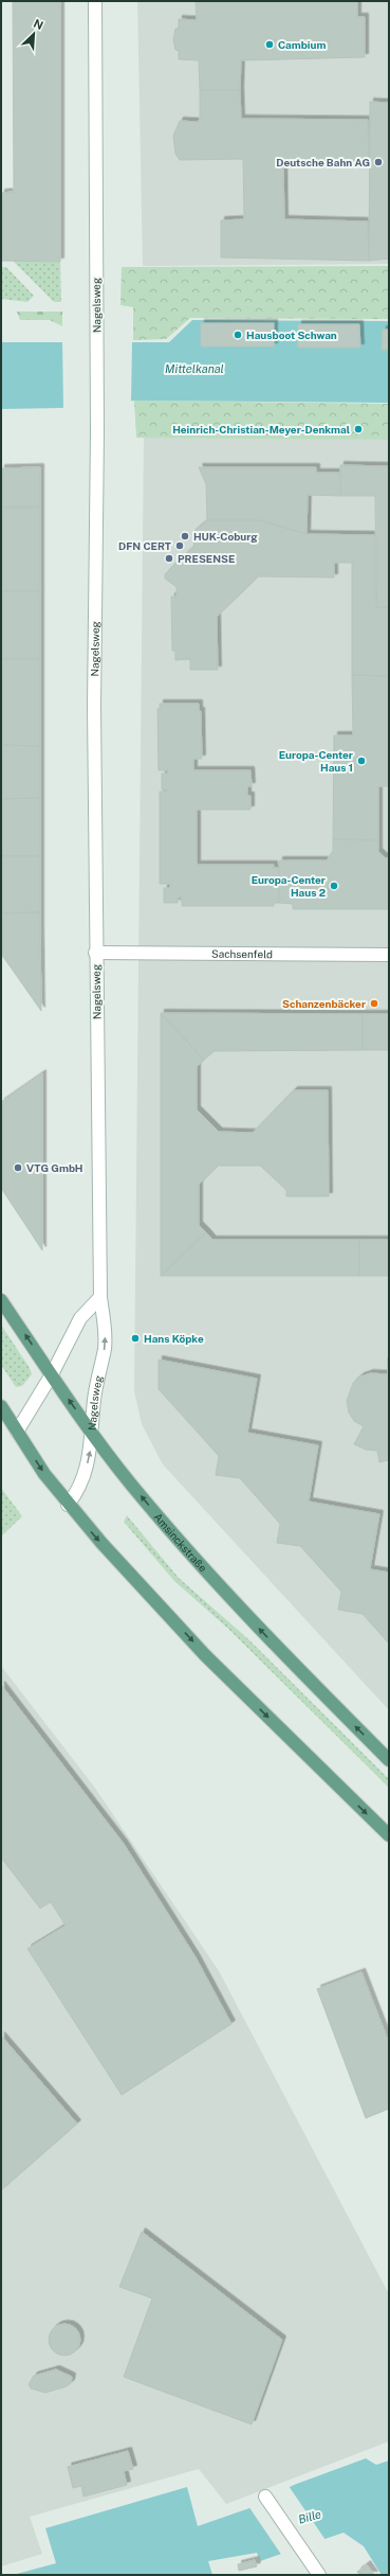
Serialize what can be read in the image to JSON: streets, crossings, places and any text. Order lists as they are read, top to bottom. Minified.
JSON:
{"streets":{"main road":["Amsinckstraße"],"street":["Nagelsweg","Sachsenfeld"]},"crossings":[["Nagelsweg","Sachsenfeld"],["Nagelsweg","Amsinckstraße"]],"water":["Mittelkanal","Bille"],"places":["Cambium","Deutsche Bahn AG","Hausboot Schwan","Heinrich-Christian-Meyer-Denkmal","HUK-Coburg","DFN CERT","PRESENSE","Europa-Center Haus 1","Europa-Center Haus 2","Schanzenbäcker","VTG GmbH","Hans Köpke"],"north":"top right"}
